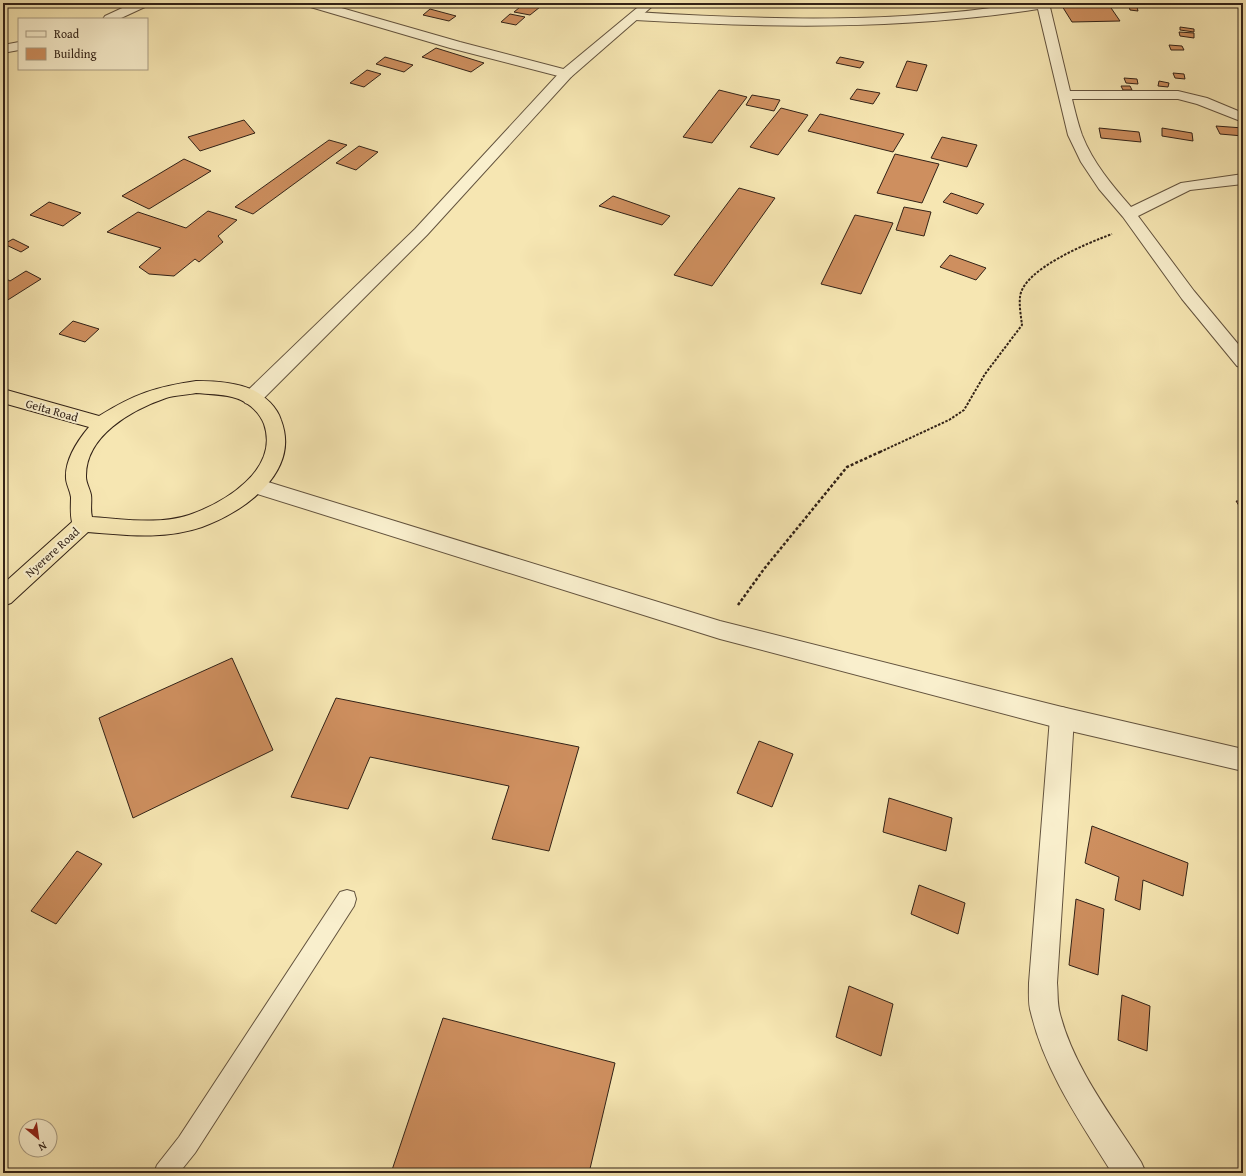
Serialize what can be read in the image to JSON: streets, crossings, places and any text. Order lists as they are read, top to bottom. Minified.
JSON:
{"streets":{"highway":["Geita Road","Nyerere Road"]},"legend":["Road","Building"],"north":"bottom right"}
